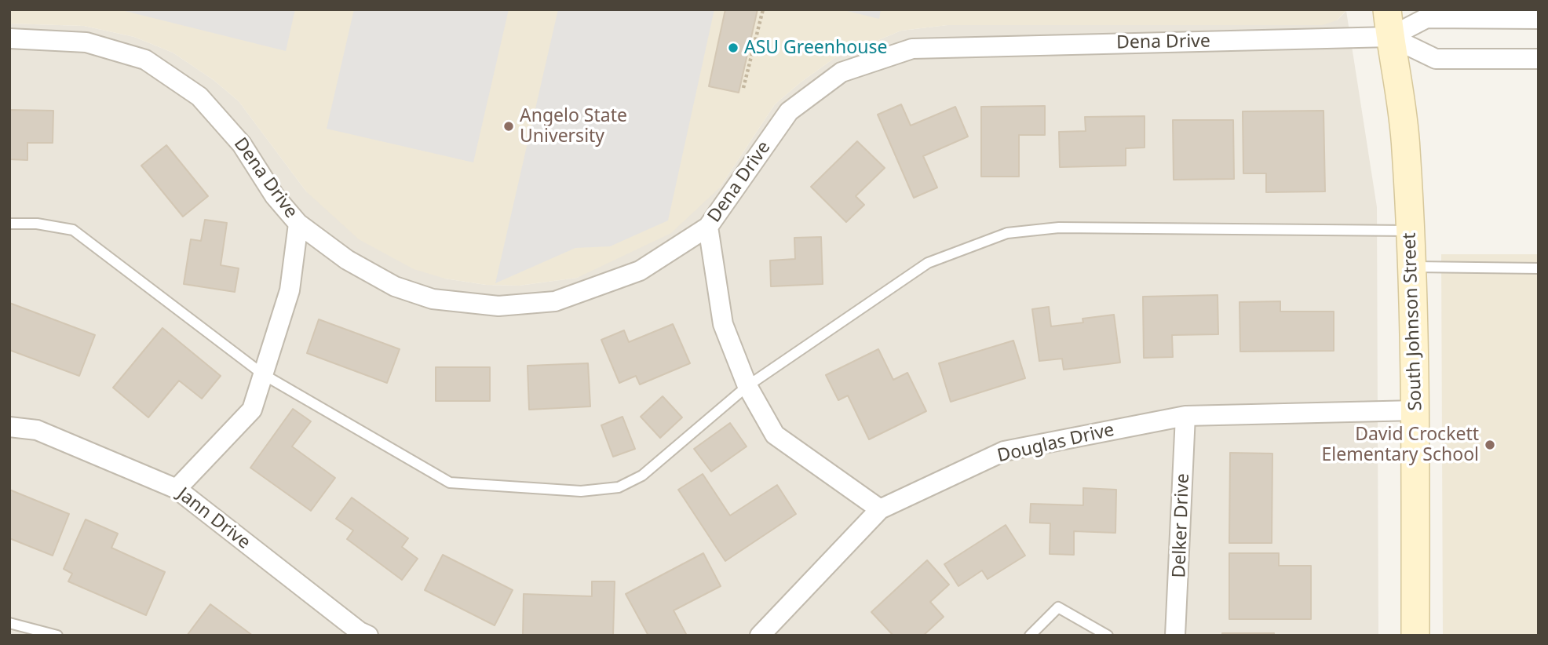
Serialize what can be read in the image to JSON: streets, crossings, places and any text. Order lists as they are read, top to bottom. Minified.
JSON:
{"streets":{"main road":["South Johnson Street"],"street":["Dena Drive","Douglas Drive","Jann Drive","Delker Drive"]},"crossings":[["Dena Drive","South Johnson Street"],["South Johnson Street","Douglas Drive"],["Douglas Drive","Delker Drive"]],"places":["ASU Greenhouse","Angelo State University","David Crockett Elementary School"]}
